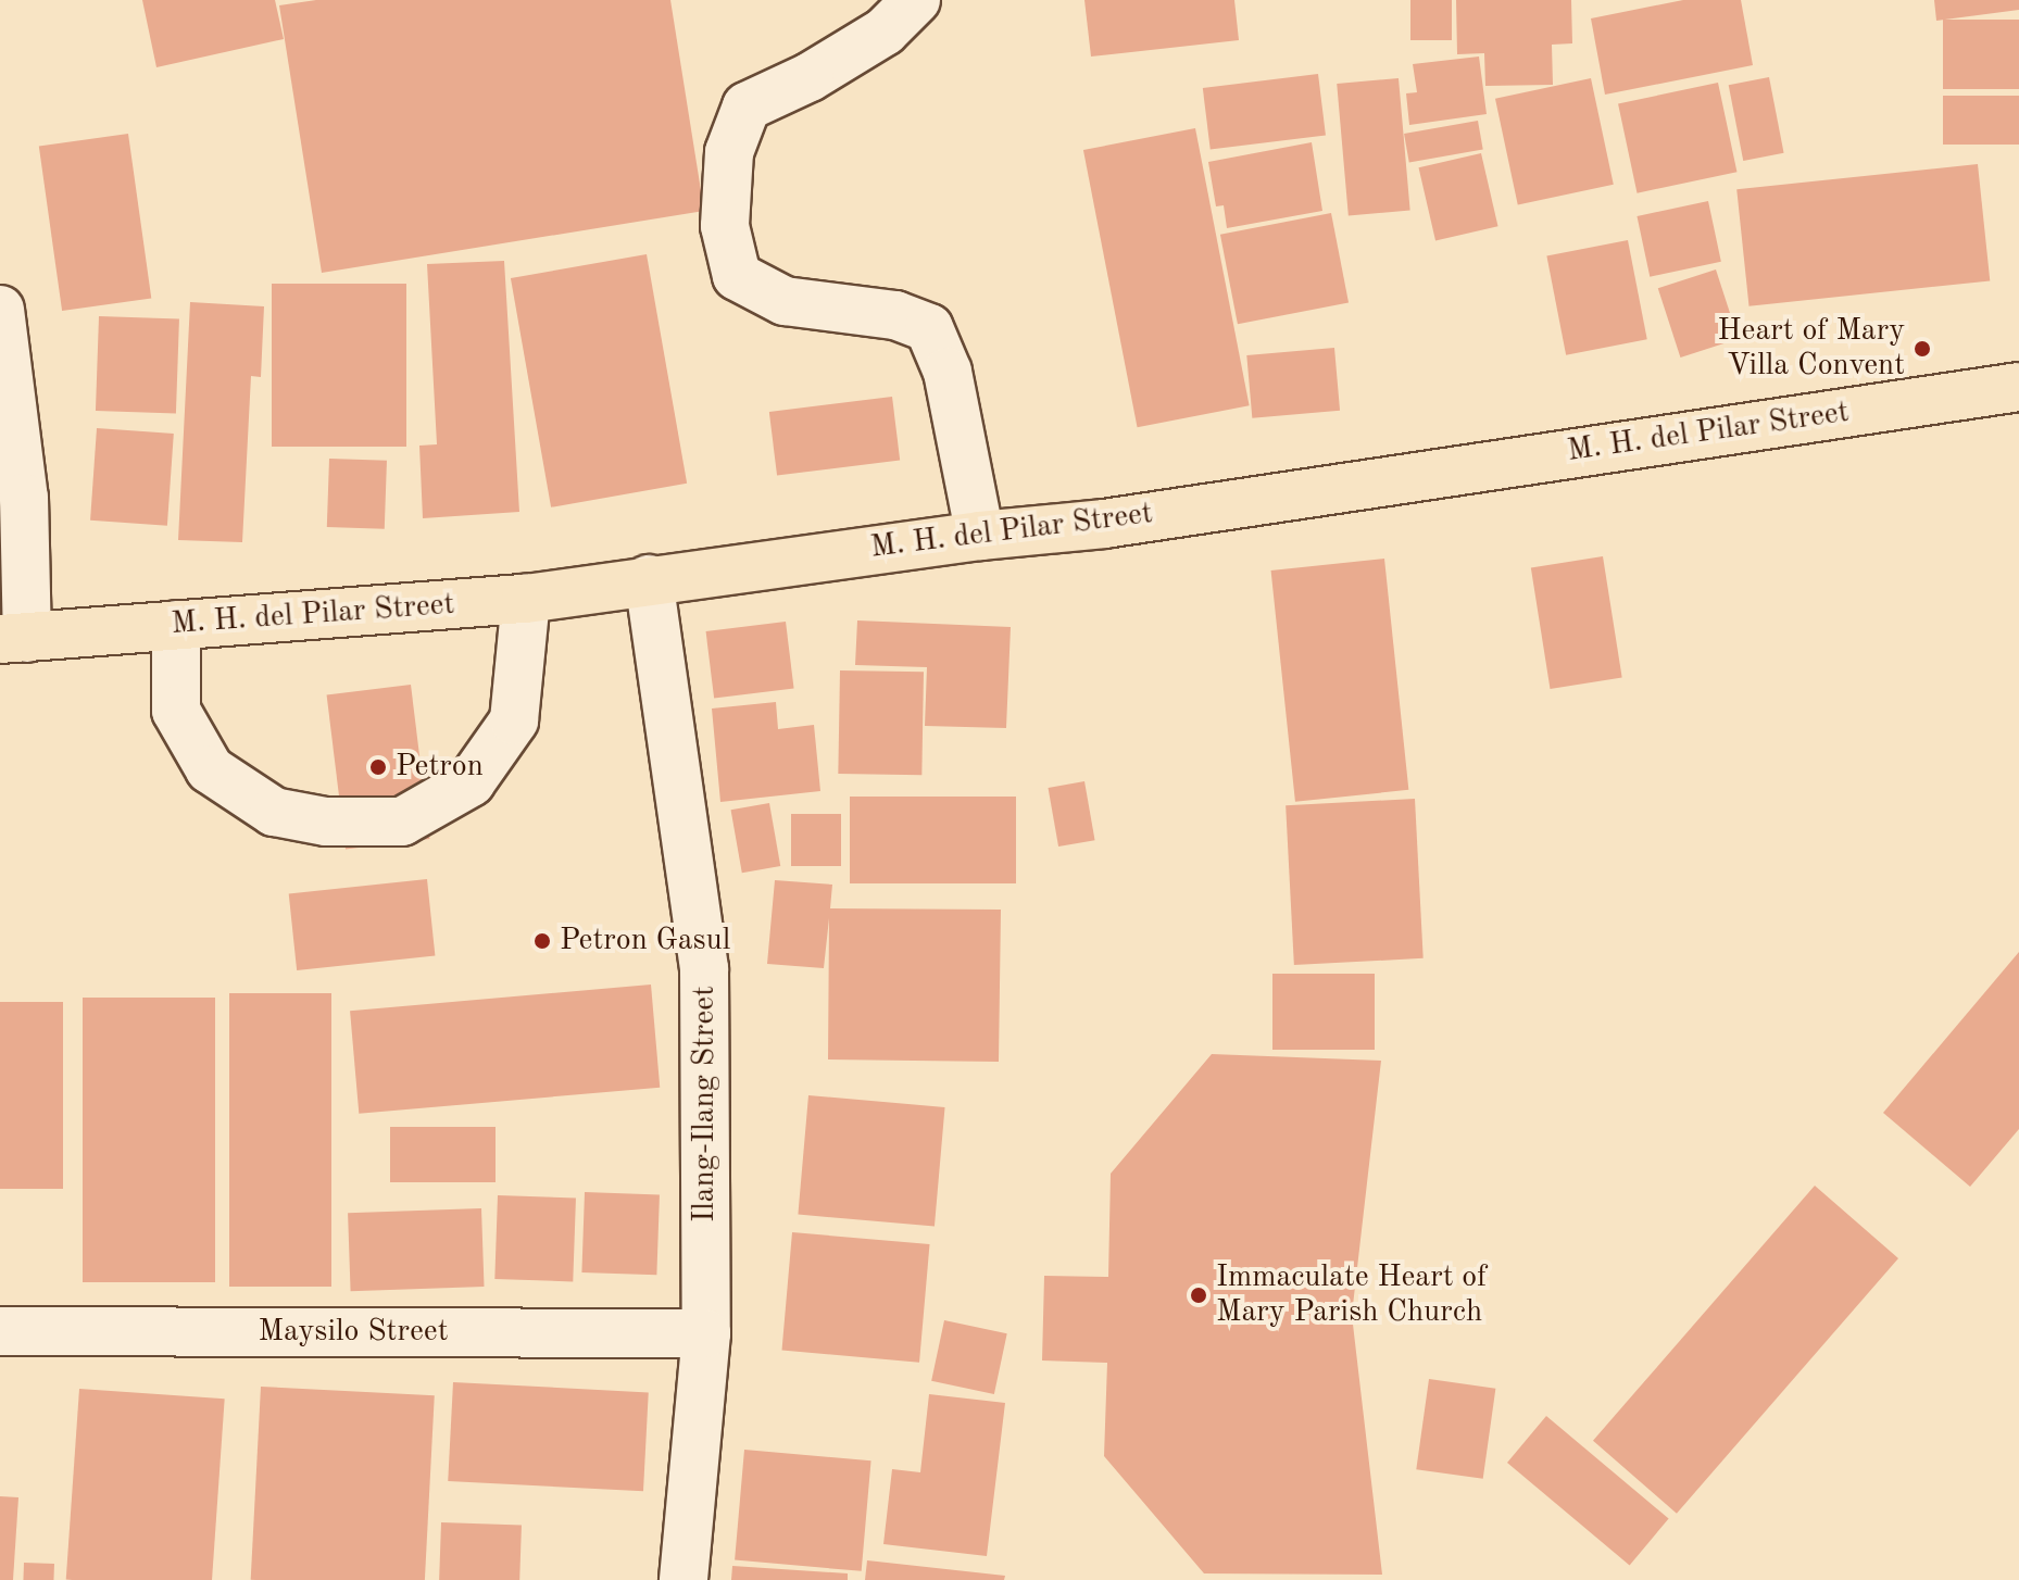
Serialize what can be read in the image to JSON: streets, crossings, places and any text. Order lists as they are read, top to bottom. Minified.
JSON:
{"streets":{"main road":["M. H. del Pilar Street"],"street":["Ilang-Ilang Street","Maysilo Street"]},"crossings":[["M. H. del Pilar Street","Ilang-Ilang Street"],["Ilang-Ilang Street","Maysilo Street"]],"places":["Heart of Mary Villa Convent","Petron","Petron Gasul","Immaculate Heart of Mary Parish Church"]}
